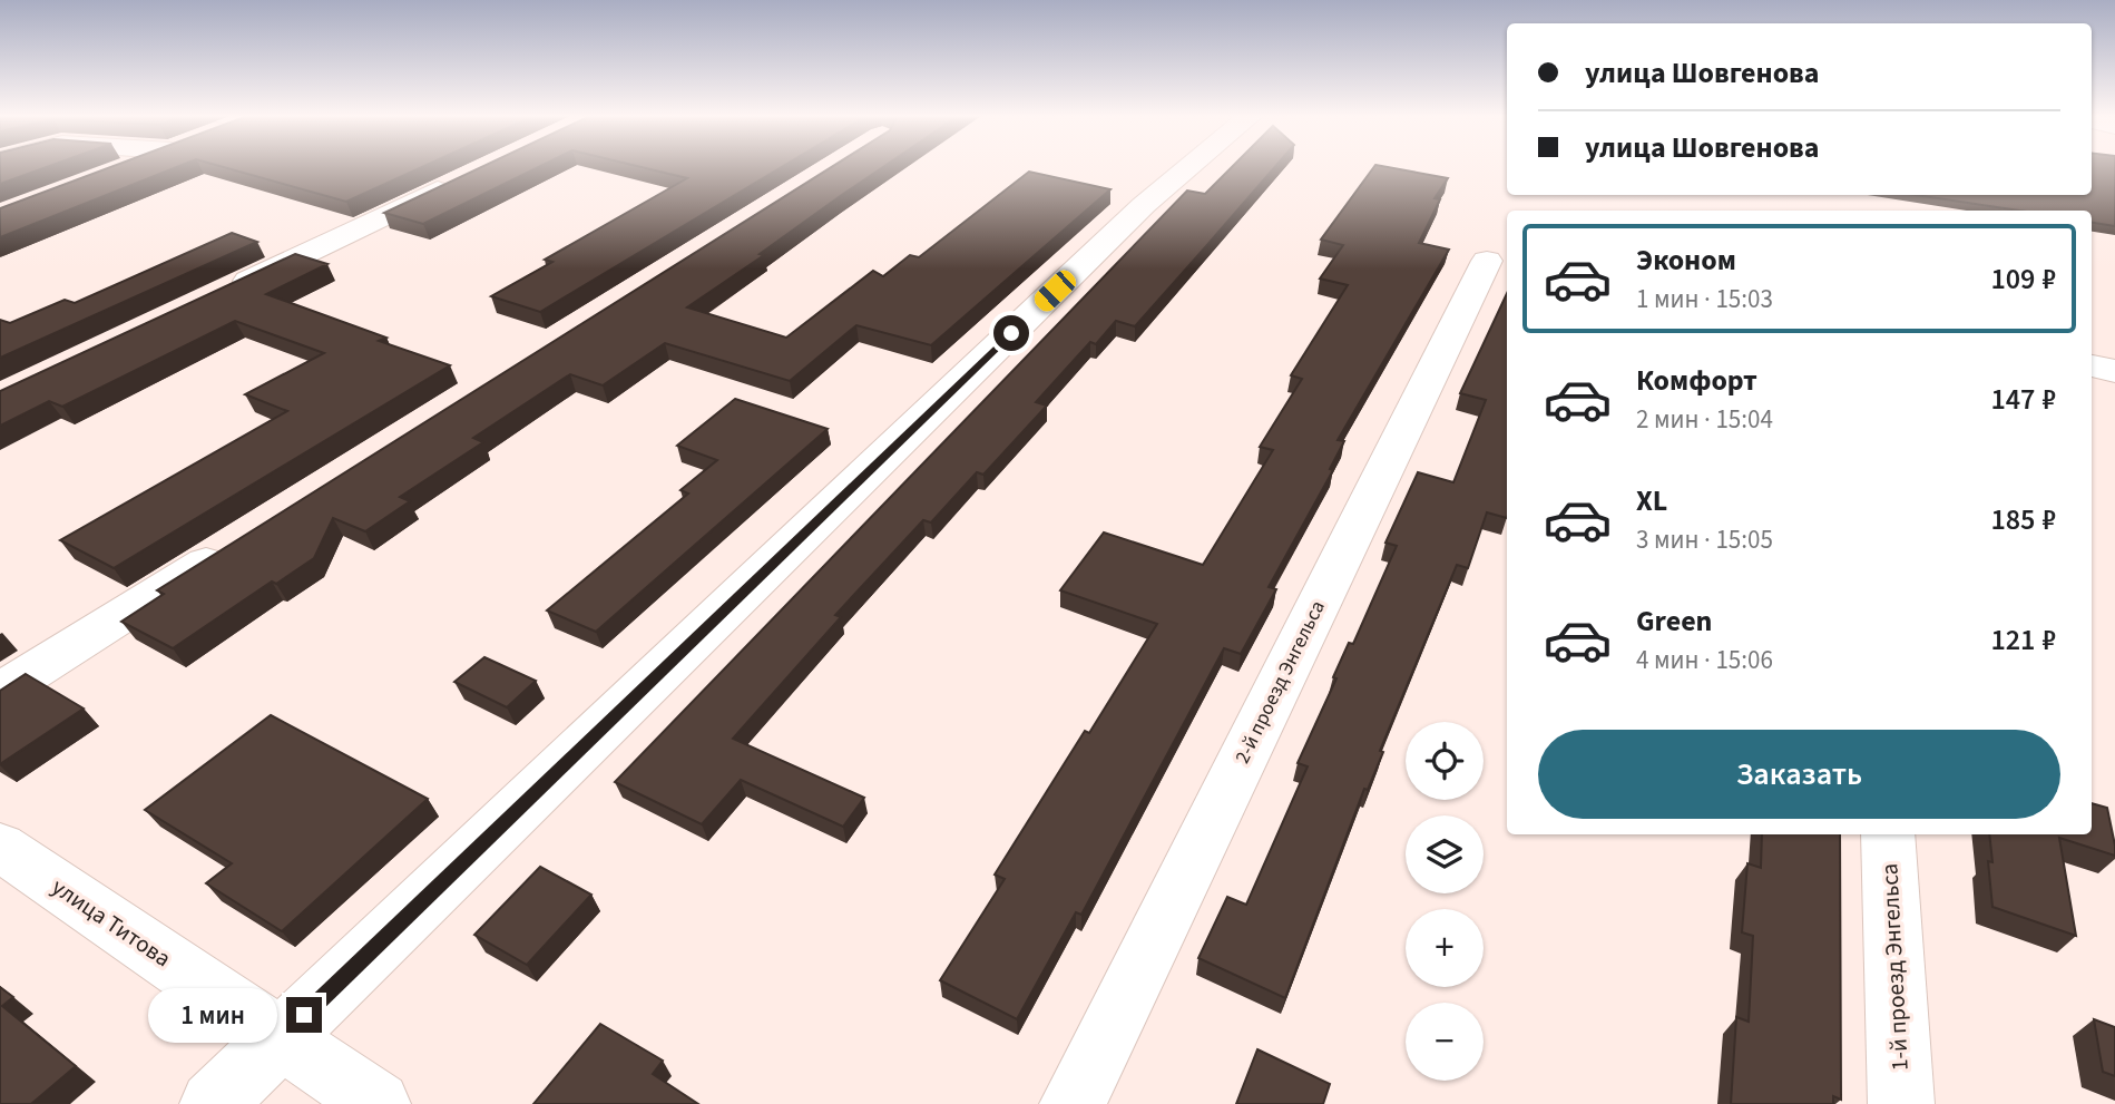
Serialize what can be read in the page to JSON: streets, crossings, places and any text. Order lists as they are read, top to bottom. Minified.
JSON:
{"streets":{"street":["2-й проезд Энгельса","улица Титова","1-й проезд Энгельса"]},"page":{"banner":["улица Шовгенова","улица Шовгенова"],"list":[{"name":"Эконом","note":"1 мин · 15:03","value":"109 ₽"},{"name":"Комфорт","note":"2 мин · 15:04","value":"147 ₽"},{"name":"XL","note":"3 мин · 15:05","value":"185 ₽"},{"name":"Green","note":"4 мин · 15:06","value":"121 ₽"}],"buttons":"Заказать","map_buttons":["+","−"],"bubble":"1 мин"}}
